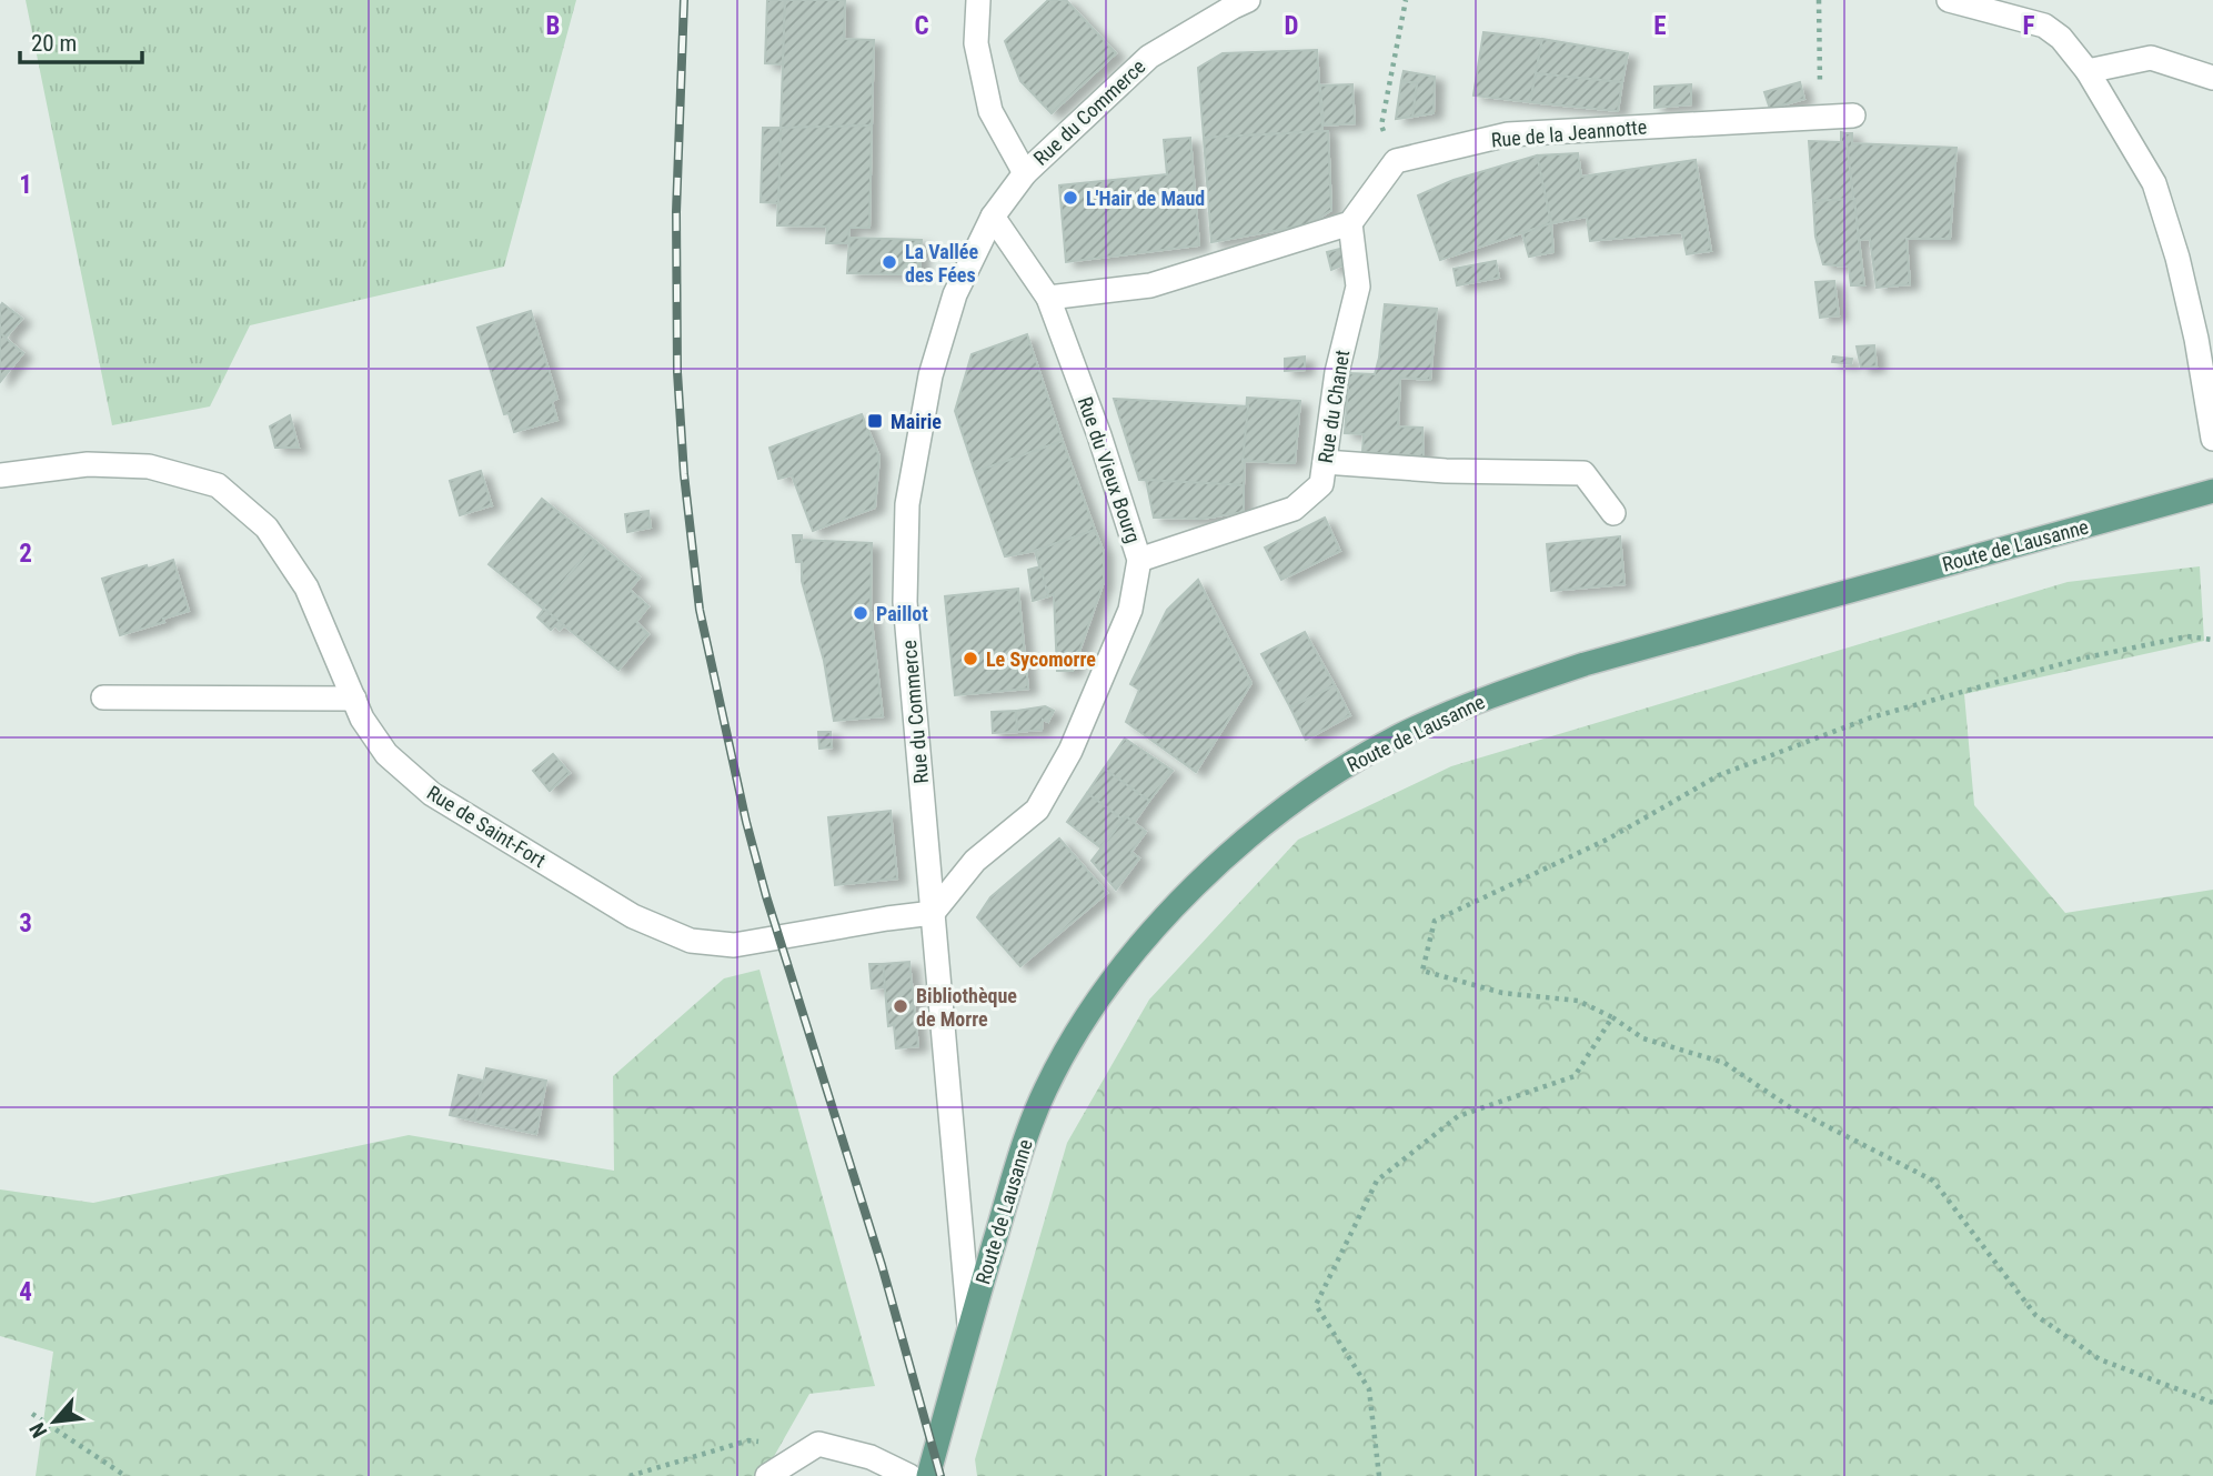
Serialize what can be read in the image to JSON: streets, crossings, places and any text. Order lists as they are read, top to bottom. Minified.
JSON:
{"streets":{"main road":["Route de Lausanne"],"street":["Rue du Commerce","Rue de la Jeannotte","Rue du Chanet","Rue du Vieux Bourg","Rue de Saint-Fort"]},"crossings":[["Rue du Commerce","Rue du Vieux Bourg"],["Rue du Commerce","Route de Lausanne"],["Rue du Commerce","Rue de Saint-Fort"],["Rue du Chanet","Rue du Vieux Bourg"],["Rue du Vieux Bourg","Rue de Saint-Fort"]],"places":{"other":["L'Hair de Maud","La Vallée des Fées","Paillot","Le Sycomorre","Bibliothèque de Morre"],"transit":["Mairie"]},"scale_bar":"20 m","north":"bottom left","grid":{"columns":["B","C","D","E","F"],"rows":["1","2","3","4"]}}
